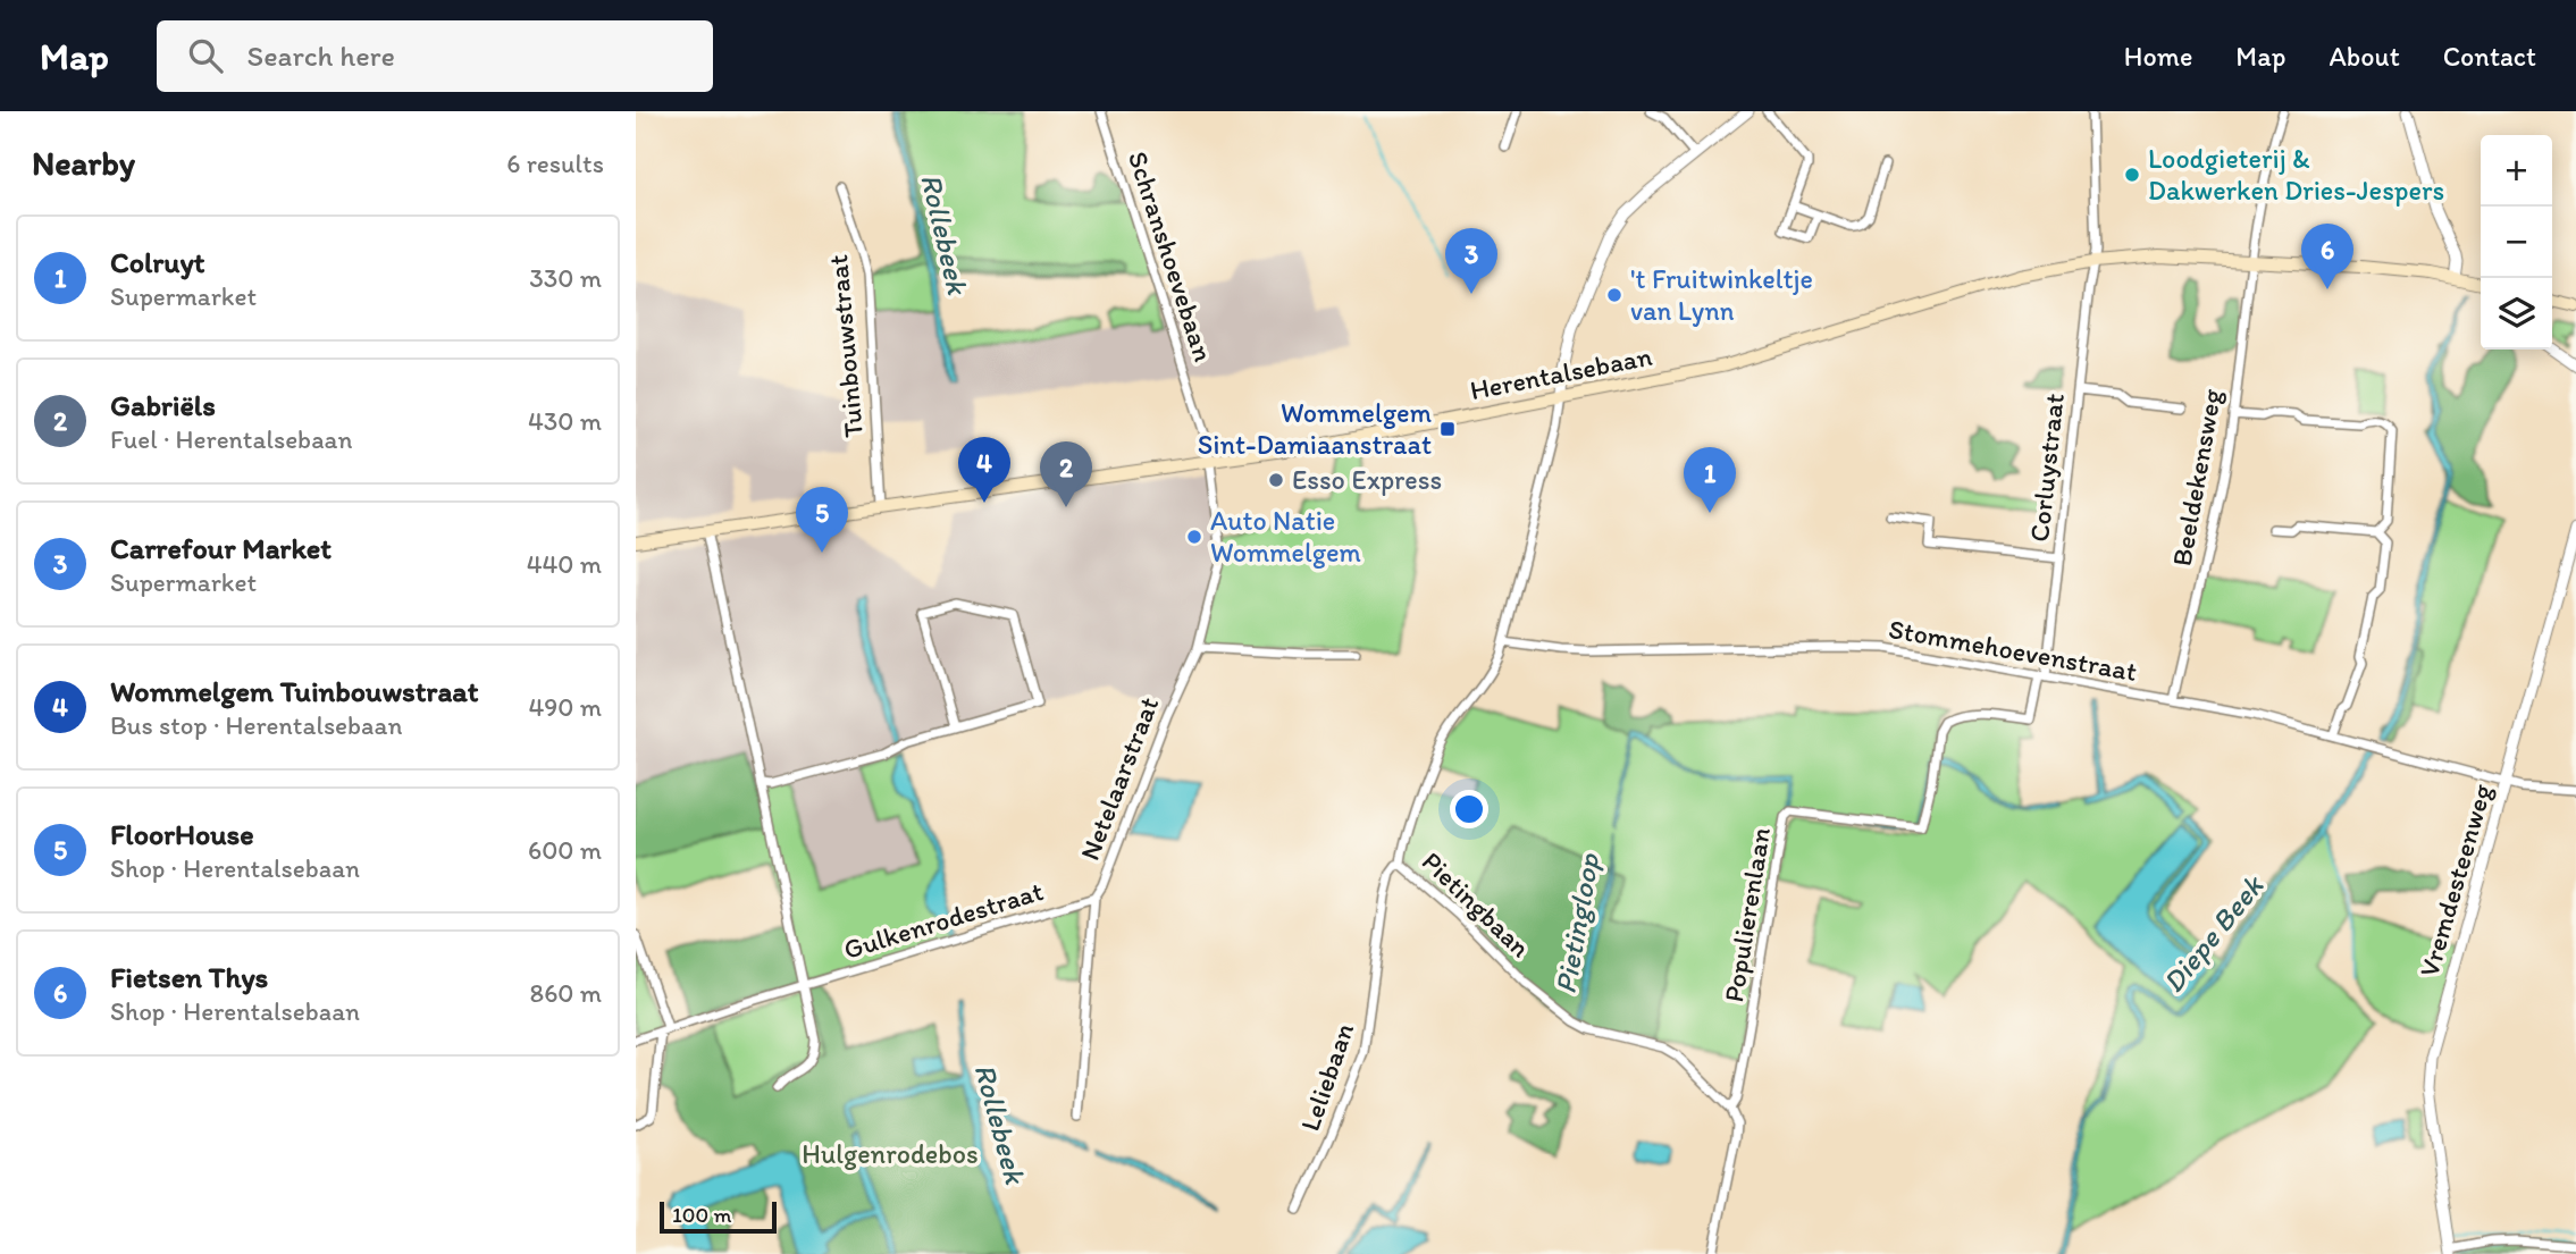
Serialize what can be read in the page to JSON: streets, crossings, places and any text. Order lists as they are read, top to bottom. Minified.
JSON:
{"streets":{"main road":["Herentalsebaan"],"street":["Schranshoevebaan","Tuinbouwstraat","Corluystraat","Beeldekensweg","Stommehoevenstraat","Netelaarstraat","Vremdesteenweg","Pietingbaan","Populierenlaan","Gulkenrodestraat","Leliebaan"]},"crossings":[["Schranshoevebaan","Herentalsebaan"],["Schranshoevebaan","Netelaarstraat"],["Tuinbouwstraat","Herentalsebaan"],["Herentalsebaan","Corluystraat"],["Herentalsebaan","Beeldekensweg"],["Herentalsebaan","Netelaarstraat"],["Herentalsebaan","Pietingbaan"],["Corluystraat","Stommehoevenstraat"],["Corluystraat","Populierenlaan"],["Beeldekensweg","Stommehoevenstraat"],["Stommehoevenstraat","Vremdesteenweg"],["Stommehoevenstraat","Pietingbaan"],["Stommehoevenstraat","Populierenlaan"],["Netelaarstraat","Gulkenrodestraat"],["Pietingbaan","Populierenlaan"],["Pietingbaan","Leliebaan"]],"water":["Rollebeek","Pietingloop","Diepe Beek"],"parks":["Hulgenrodebos"],"places":{"other":["Loodgieterij & Dakwerken Dries-Jespers","'t Fruitwinkeltje van Lynn","Esso Express","Auto Natie Wommelgem"],"transit":["Wommelgem Sint-Damiaanstraat"]},"scale_bar":"100 m","page":{"header":"Map","search":"Search here","nav":["Home","Map","About","Contact"],"heading":["Nearby","6 results"],"map_buttons":["+","−"],"list":[{"mark":"1","name":"Colruyt","note":"Supermarket","value":"330 m"},{"mark":"2","name":"Gabriëls","note":"Fuel · Herentalsebaan","value":"430 m"},{"mark":"3","name":"Carrefour Market","note":"Supermarket","value":"440 m"},{"mark":"4","name":"Wommelgem Tuinbouwstraat","note":"Bus stop · Herentalsebaan","value":"490 m"},{"mark":"5","name":"FloorHouse","note":"Shop · Herentalsebaan","value":"600 m"},{"mark":"6","name":"Fietsen Thys","note":"Shop · Herentalsebaan","value":"860 m"}],"pins":["6","3","4","2","1","5"],"scale":"100 m"}}
